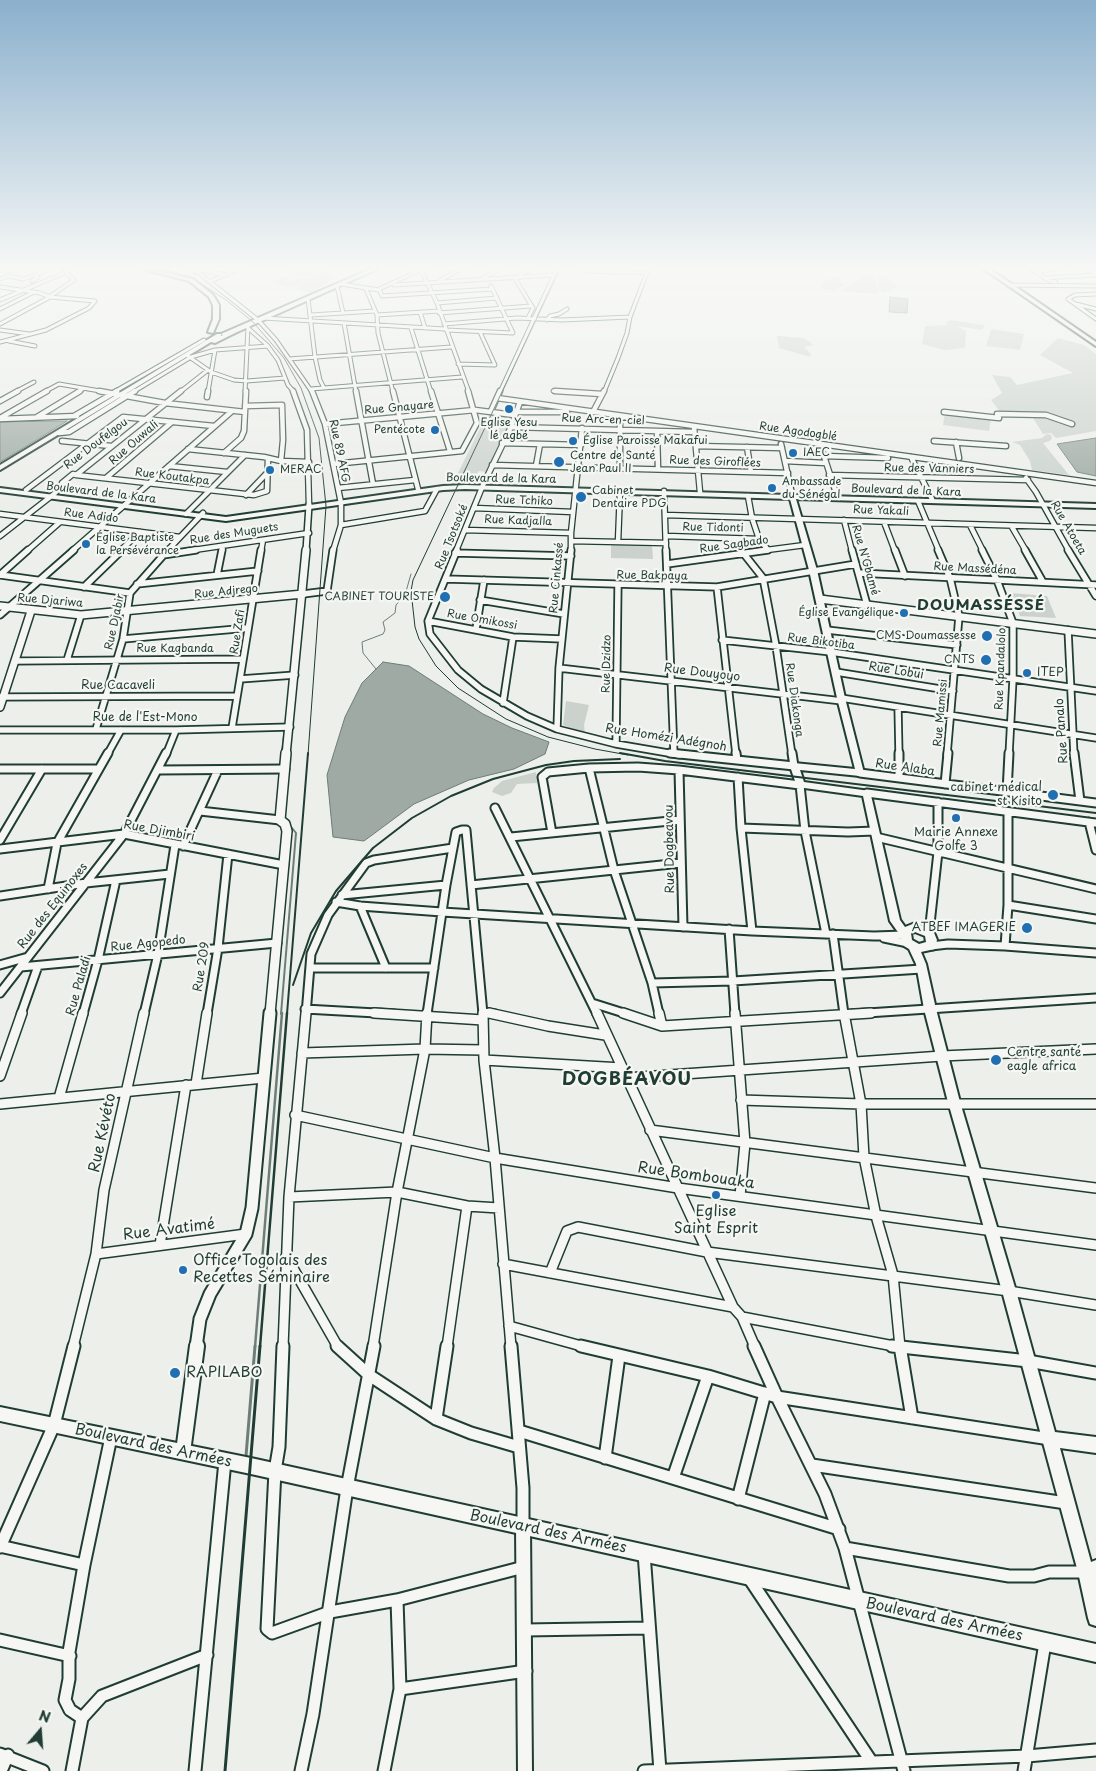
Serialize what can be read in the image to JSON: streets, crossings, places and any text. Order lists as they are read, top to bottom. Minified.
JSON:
{"streets":{"main road":["Boulevard de la Kara","Boulevard des Armées"],"street":["Rue Gnayare","Rue Arc-en-ciel","Rue Agodogblé","Rue Ouwali","Rue Doufelgou","Rue 89 AFG","Rue des Giroflées","Rue des Vanniers","Rue Koutakpa","Rue Tchiko","Rue Yakali","Rue Adido","Rue Kadjalla","Rue Tidonti","Rue Atoeta","Rue des Muguets","Rue Tsotsoké","Rue Sagbado","Rue N'Gbamé","Rue Massédéna","Rue Bakpaya","Rue Cinkassé","Rue Adjrego","Rue Djariwa","Rue Omikossi","Rue Djabir","Rue Zafi","Rue Bikotiba","Rue Kagbanda","Rue Dzidzo","Rue Kpandalolo","Rue Lobui","Rue Douyoyo","Rue Cacaveli","Rue Diakonga","Rue Mamissi","Rue de l'Est-Mono","Rue Panalo","Rue Homézi Adégnoh","Rue Alaba","Rue Djimbiri","Rue Dogbeavou","Rue des Equinoxes","Rue Agopedo","Rue 209","Rue Paladi","Rue Kévéto","Rue Bombouaka","Rue Avatimé"]},"crossings":[["Rue Gnayare","Rue Agodogblé"],["Rue Gnayare","Rue 89 AFG"],["Rue Gnayare","Rue Tsotsoké"],["Rue Arc-en-ciel","Rue Agodogblé"],["Rue Arc-en-ciel","Rue Tsotsoké"],["Rue Arc-en-ciel","Rue Cinkassé"],["Rue Agodogblé","Rue Atoeta"],["Rue Agodogblé","Rue Tsotsoké"],["Rue Ouwali","Rue Koutakpa"],["Rue Doufelgou","Rue Koutakpa"],["Rue Doufelgou","Boulevard de la Kara"],["Rue Doufelgou","Rue Adido"],["Rue 89 AFG","Boulevard de la Kara"],["Rue 89 AFG","Rue Adjrego"],["Rue des Giroflées","Rue Tsotsoké"],["Rue des Giroflées","Rue Cinkassé"],["Rue des Vanniers","Rue Atoeta"],["Boulevard de la Kara","Rue Atoeta"],["Boulevard de la Kara","Rue Tsotsoké"],["Boulevard de la Kara","Rue Cinkassé"],["Boulevard de la Kara","Rue Djabir"],["Boulevard de la Kara","Rue Mamissi"],["Rue Tchiko","Rue Tsotsoké"],["Rue Tchiko","Rue Cinkassé"],["Rue Yakali","Rue Atoeta"],["Rue Yakali","Rue N'Gbamé"],["Rue Yakali","Rue Kpandalolo"],["Rue Yakali","Rue Mamissi"],["Rue Adido","Rue Djabir"],["Rue Kadjalla","Rue Tsotsoké"],["Rue Kadjalla","Rue Cinkassé"],["Rue Atoeta","Rue Massédéna"],["Rue des Muguets","Rue Djabir"],["Rue des Muguets","Rue Zafi"],["Rue Tsotsoké","Rue Bakpaya"],["Rue Tsotsoké","Rue Omikossi"],["Rue Tsotsoké","Rue Homézi Adégnoh"],["Rue Sagbado","Rue Diakonga"],["Rue N'Gbamé","Rue Massédéna"],["Rue N'Gbamé","Rue Bakpaya"],["Rue Massédéna","Rue Kpandalolo"],["Rue Massédéna","Rue Mamissi"],["Rue Bakpaya","Rue Cinkassé"],["Rue Bakpaya","Rue Dzidzo"],["Rue Bakpaya","Rue Diakonga"],["Rue Cinkassé","Rue Omikossi"],["Rue Cinkassé","Rue Douyoyo"],["Rue Cinkassé","Rue Homézi Adégnoh"],["Rue Adjrego","Rue Djariwa"],["Rue Adjrego","Rue Djabir"],["Rue Adjrego","Rue Zafi"],["Rue Djariwa","Rue Djabir"],["Rue Omikossi","Rue Homézi Adégnoh"],["Rue Djabir","Rue Kagbanda"],["Rue Djabir","Rue Cacaveli"],["Rue Djabir","Rue de l'Est-Mono"],["Rue Zafi","Rue Kagbanda"],["Rue Zafi","Rue Cacaveli"],["Rue Zafi","Rue de l'Est-Mono"],["Rue Bikotiba","Rue Kpandalolo"],["Rue Bikotiba","Rue Diakonga"],["Rue Bikotiba","Rue Mamissi"],["Rue Bikotiba","Rue Panalo"],["Rue Dzidzo","Rue Douyoyo"],["Rue Dzidzo","Rue Homézi Adégnoh"],["Rue Kpandalolo","Rue Douyoyo"],["Rue Kpandalolo","Rue Alaba"],["Rue Lobui","Rue Mamissi"],["Rue Douyoyo","Rue Diakonga"],["Rue Douyoyo","Rue Mamissi"],["Rue Douyoyo","Rue Panalo"],["Rue Diakonga","Rue Homézi Adégnoh"],["Rue Mamissi","Rue Alaba"],["Rue de l'Est-Mono","Rue des Equinoxes"],["Rue Panalo","Rue Alaba"],["Rue Djimbiri","Rue des Equinoxes"],["Rue Djimbiri","Rue 209"],["Rue Djimbiri","Rue Kévéto"],["Rue des Equinoxes","Rue Agopedo"],["Rue Agopedo","Rue 209"],["Rue Agopedo","Rue Paladi"],["Rue Agopedo","Rue Kévéto"],["Rue Kévéto","Rue Avatimé"],["Rue Kévéto","Boulevard des Armées"]],"districts":["DOUMASSÉSSÉ","DOGBÉAVOU"],"places":["Eglise Yesu lé agbé","Pentécote","Église Paroisse Makafui","IAEC","Centre de Santé Jean Paul II","MERAC","Ambassade du Sénégal","Cabinet Dentaire PDG","Église Baptiste la Persévérance","CABINET TOURISTE","Église Evangélique","CMS Doumassesse","CNTS","ITEP","cabinet médical st Kisito","Mairie Annexe Golfe 3","ATBEF IMAGERIE","Centre santé eagle africa","Eglise Saint Esprit","Office Togolais des Recettes Séminaire","RAPILABO"],"north":"top"}
